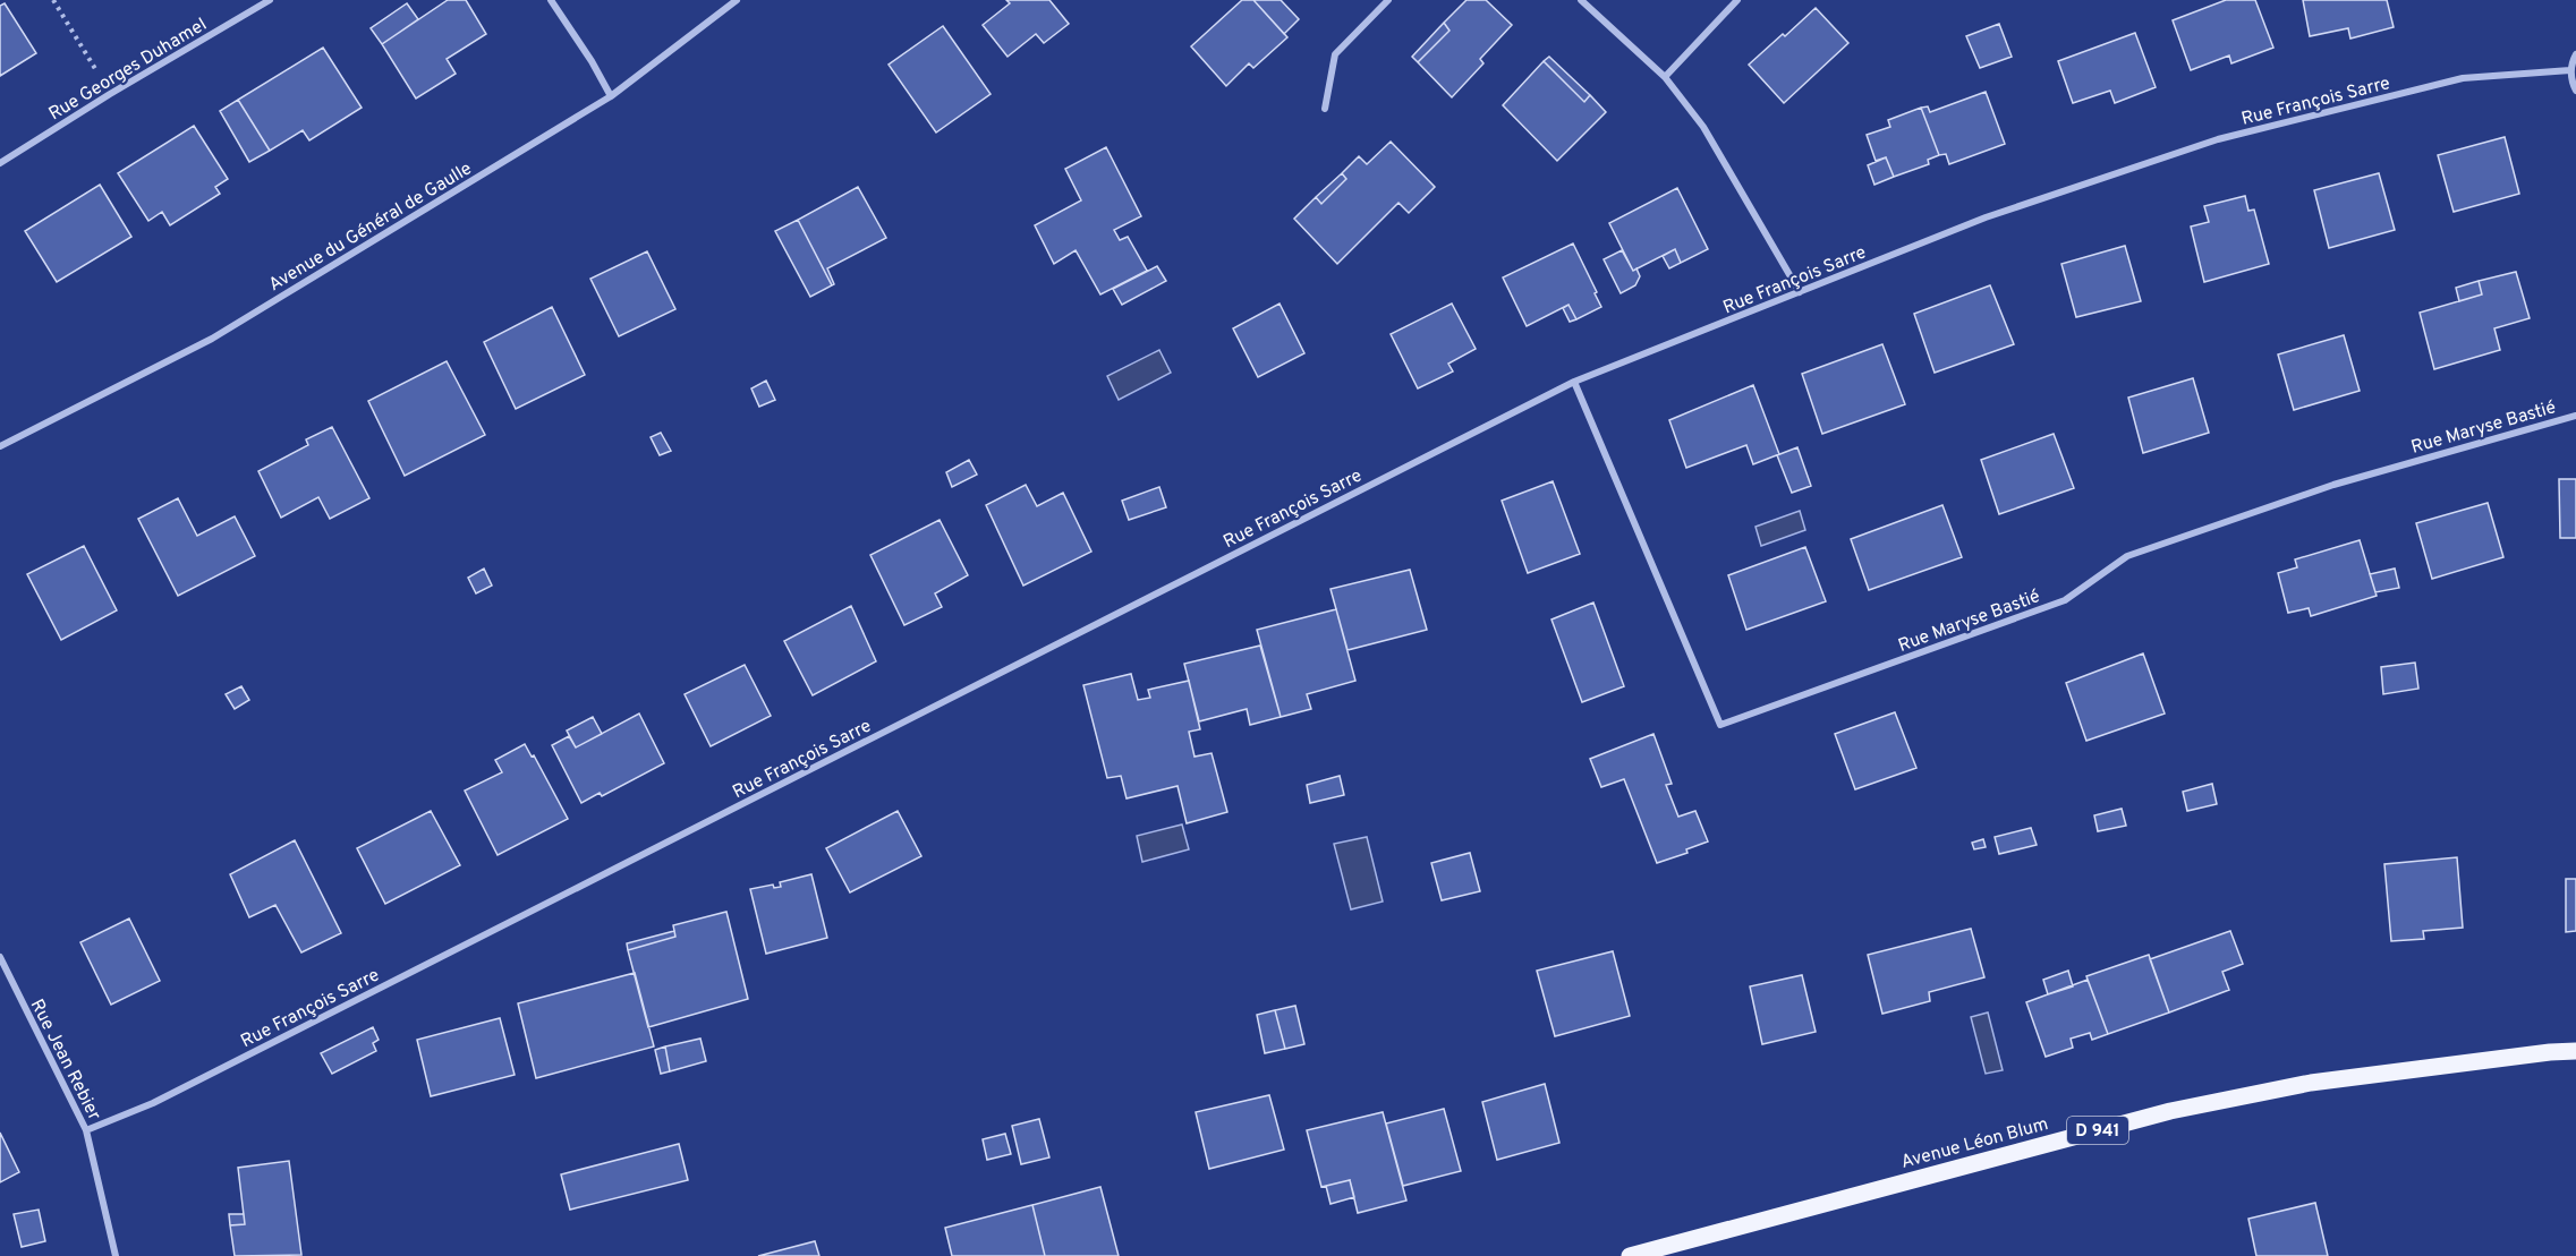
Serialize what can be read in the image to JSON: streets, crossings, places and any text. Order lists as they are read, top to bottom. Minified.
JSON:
{"streets":{"main road":["D 941","Avenue Léon Blum"],"street":["Rue Georges Duhamel","Rue François Sarre","Avenue du Général de Gaulle","Rue Maryse Bastié","Rue Jean Rebier"]},"crossings":[["Rue François Sarre","Rue Maryse Bastié"],["Rue François Sarre","Rue Jean Rebier"]]}
